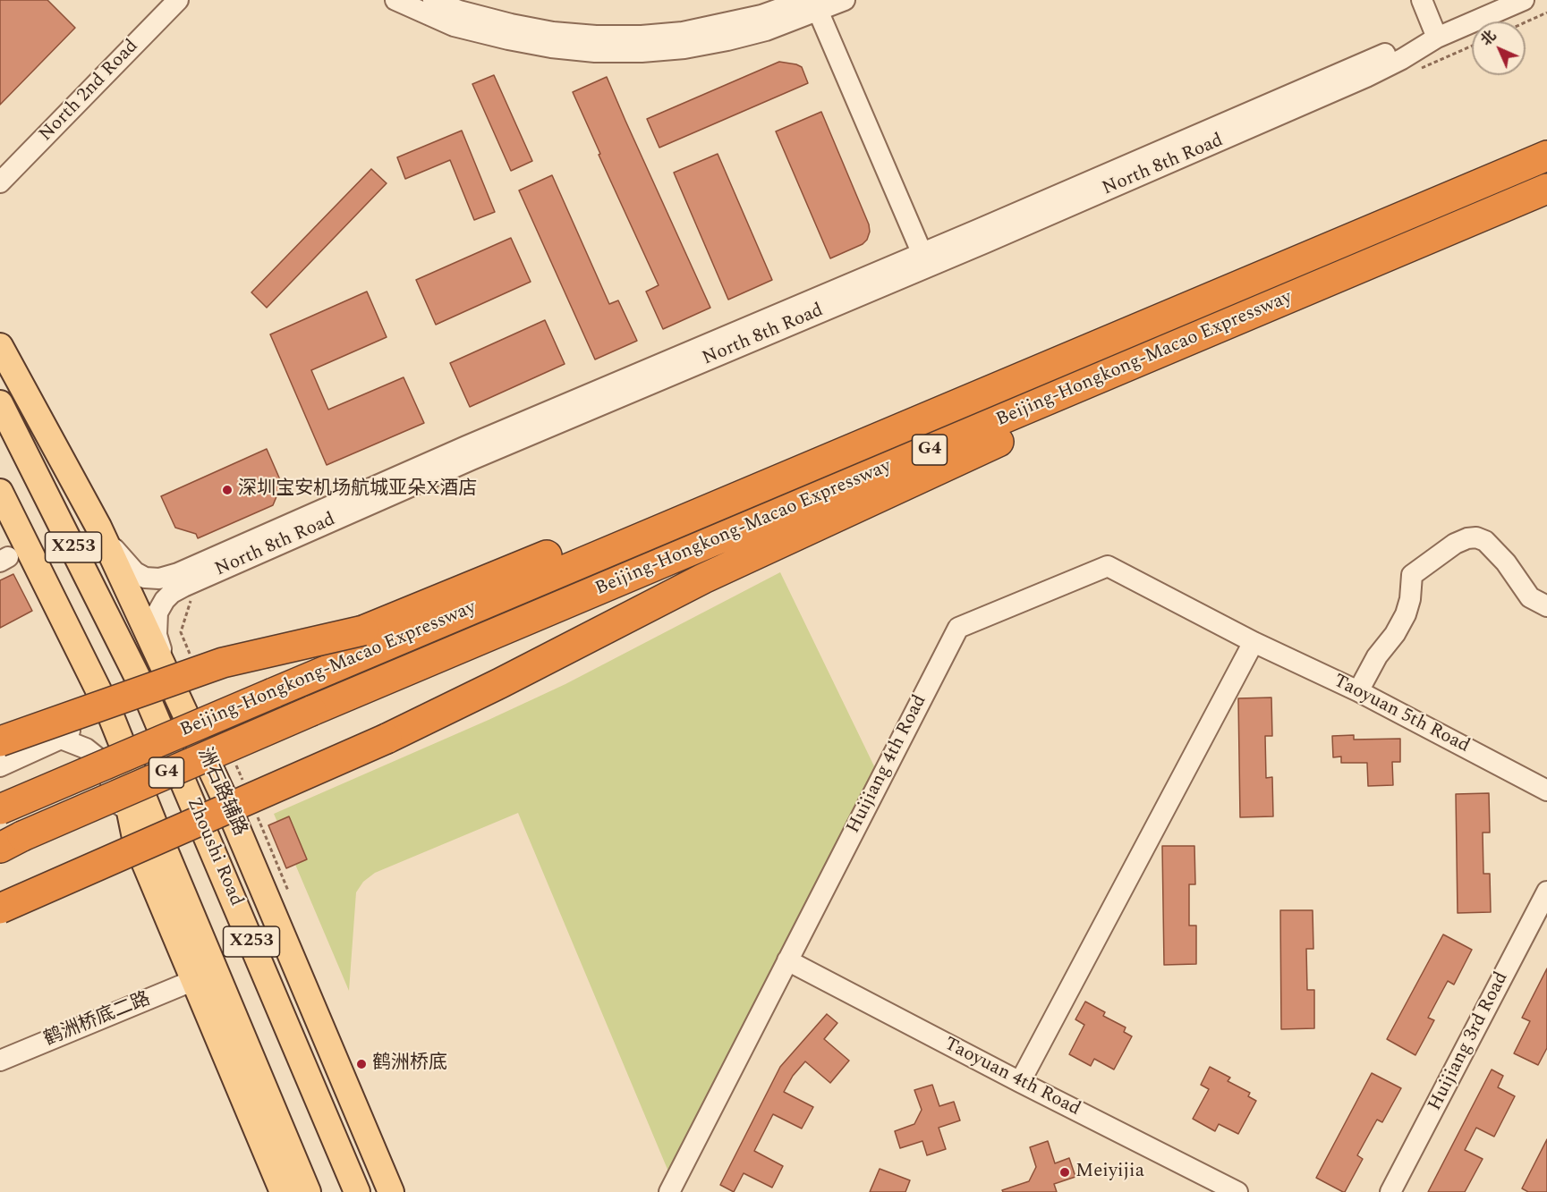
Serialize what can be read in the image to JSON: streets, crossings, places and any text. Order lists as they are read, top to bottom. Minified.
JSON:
{"streets":{"highway":["Beijing-Hongkong-Macao Expressway","G4"],"main road":["X253","洲石路辅路","Zhoushi Road"],"street":["North 2nd Road","North 8th Road","Taoyuan 5th Road","Huijiang 4th Road","鹤洲桥底二路","Huijiang 3rd Road","Taoyuan 4th Road"]},"crossings":[["North 8th Road","洲石路辅路"],["Taoyuan 5th Road","Huijiang 4th Road"],["Huijiang 4th Road","Taoyuan 4th Road"]],"places":["深圳宝安机场航城亚朵X酒店","鹤洲桥底","Meiyijia"],"north":"top left"}
